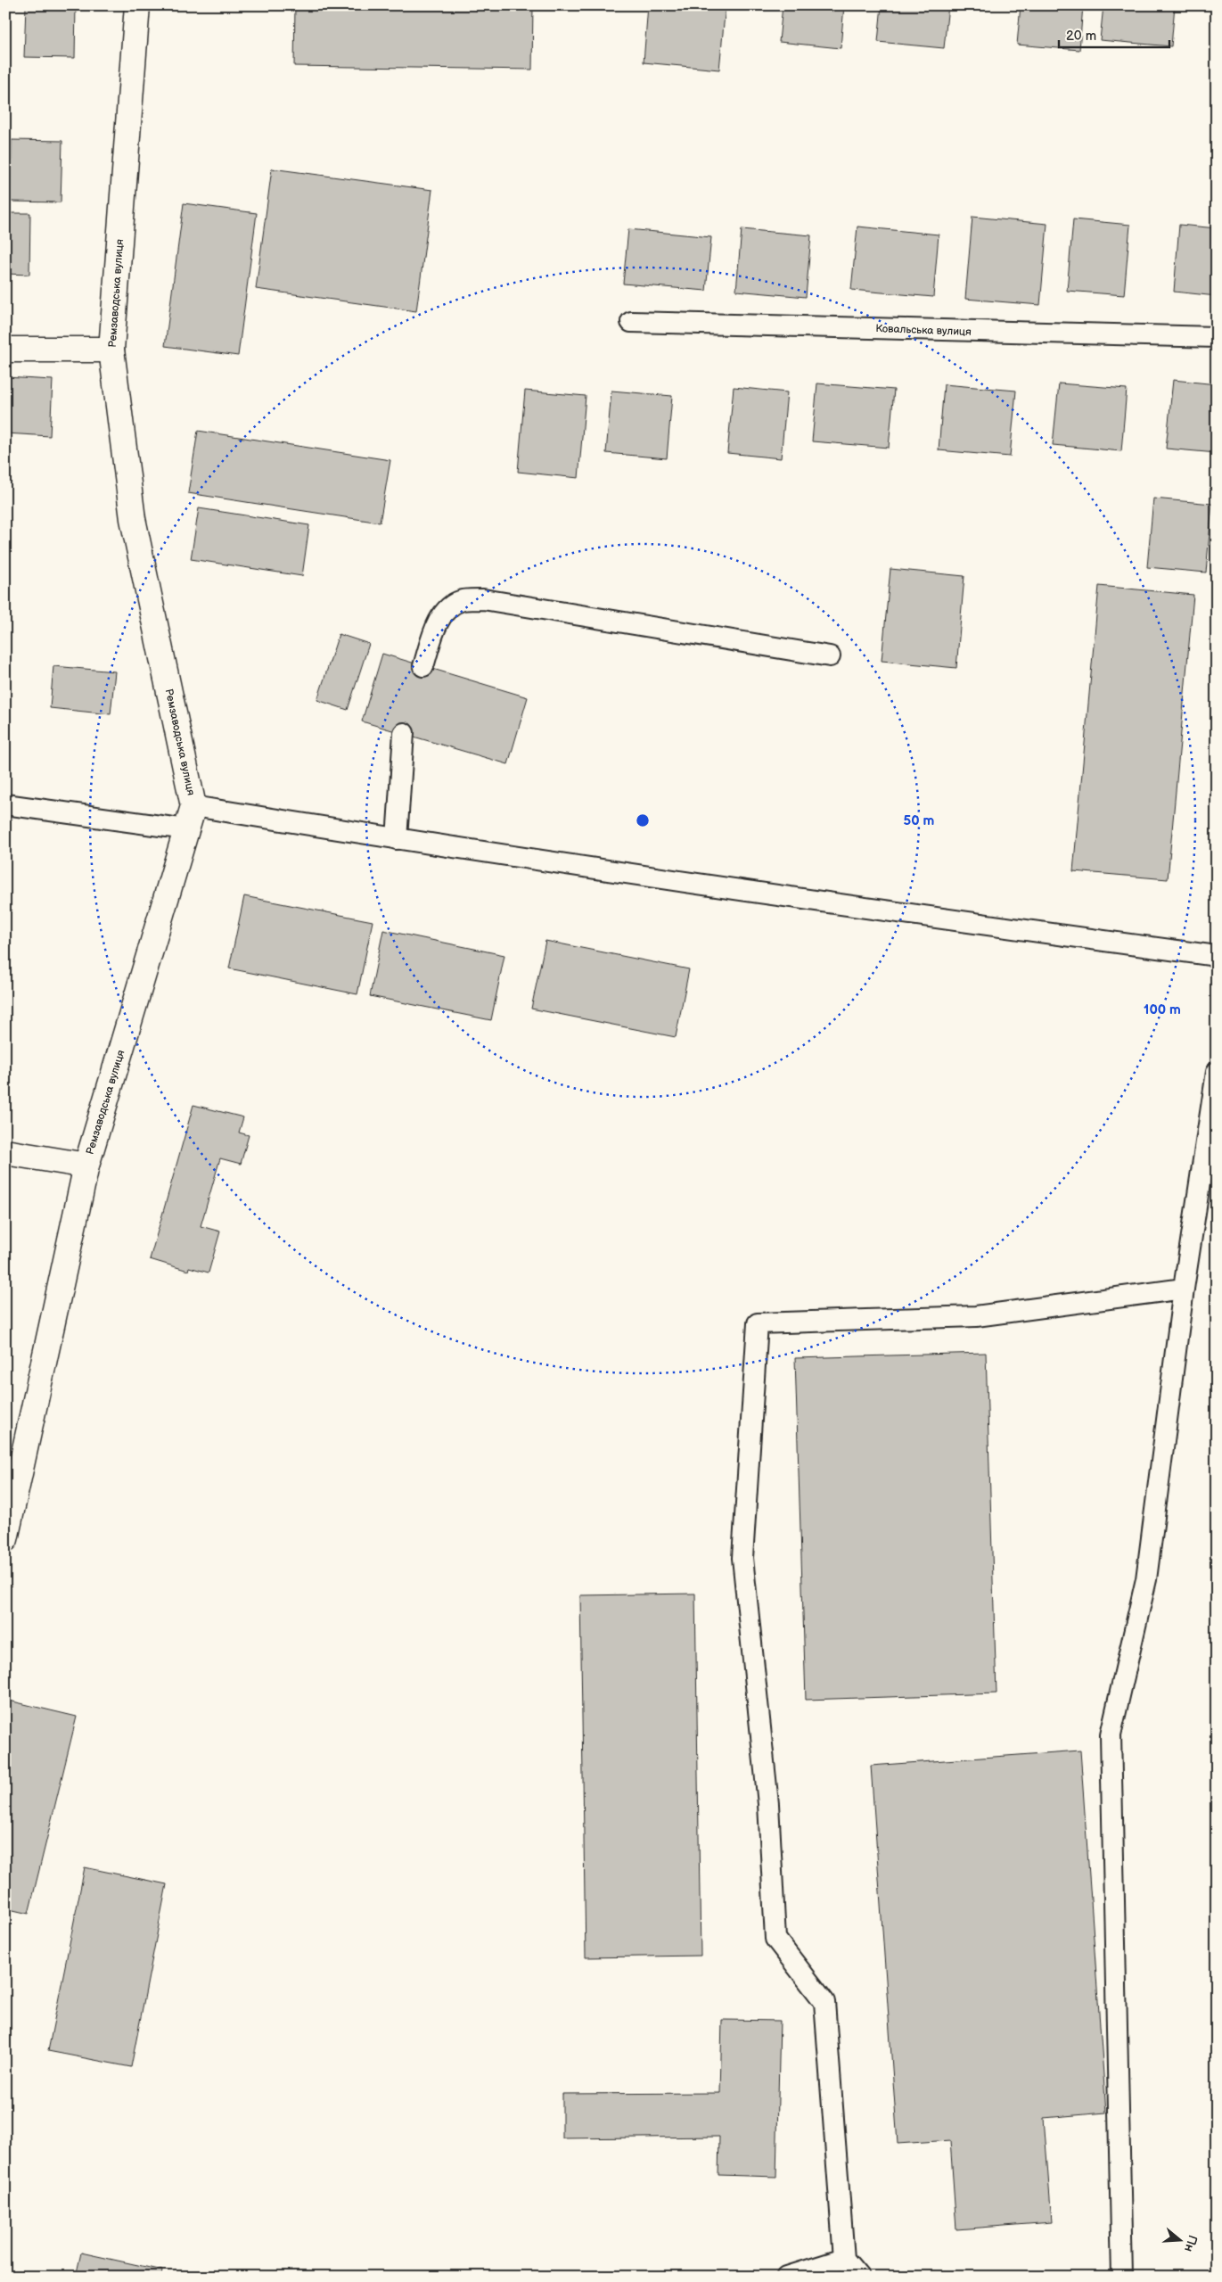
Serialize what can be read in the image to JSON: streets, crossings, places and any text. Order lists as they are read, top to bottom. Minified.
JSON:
{"streets":{"street":["Ремзаводська вулиця"],"lane":["Ковальська вулиця"]},"scale_bar":"20 m","north":"right","rings":["50 m","100 m"]}
